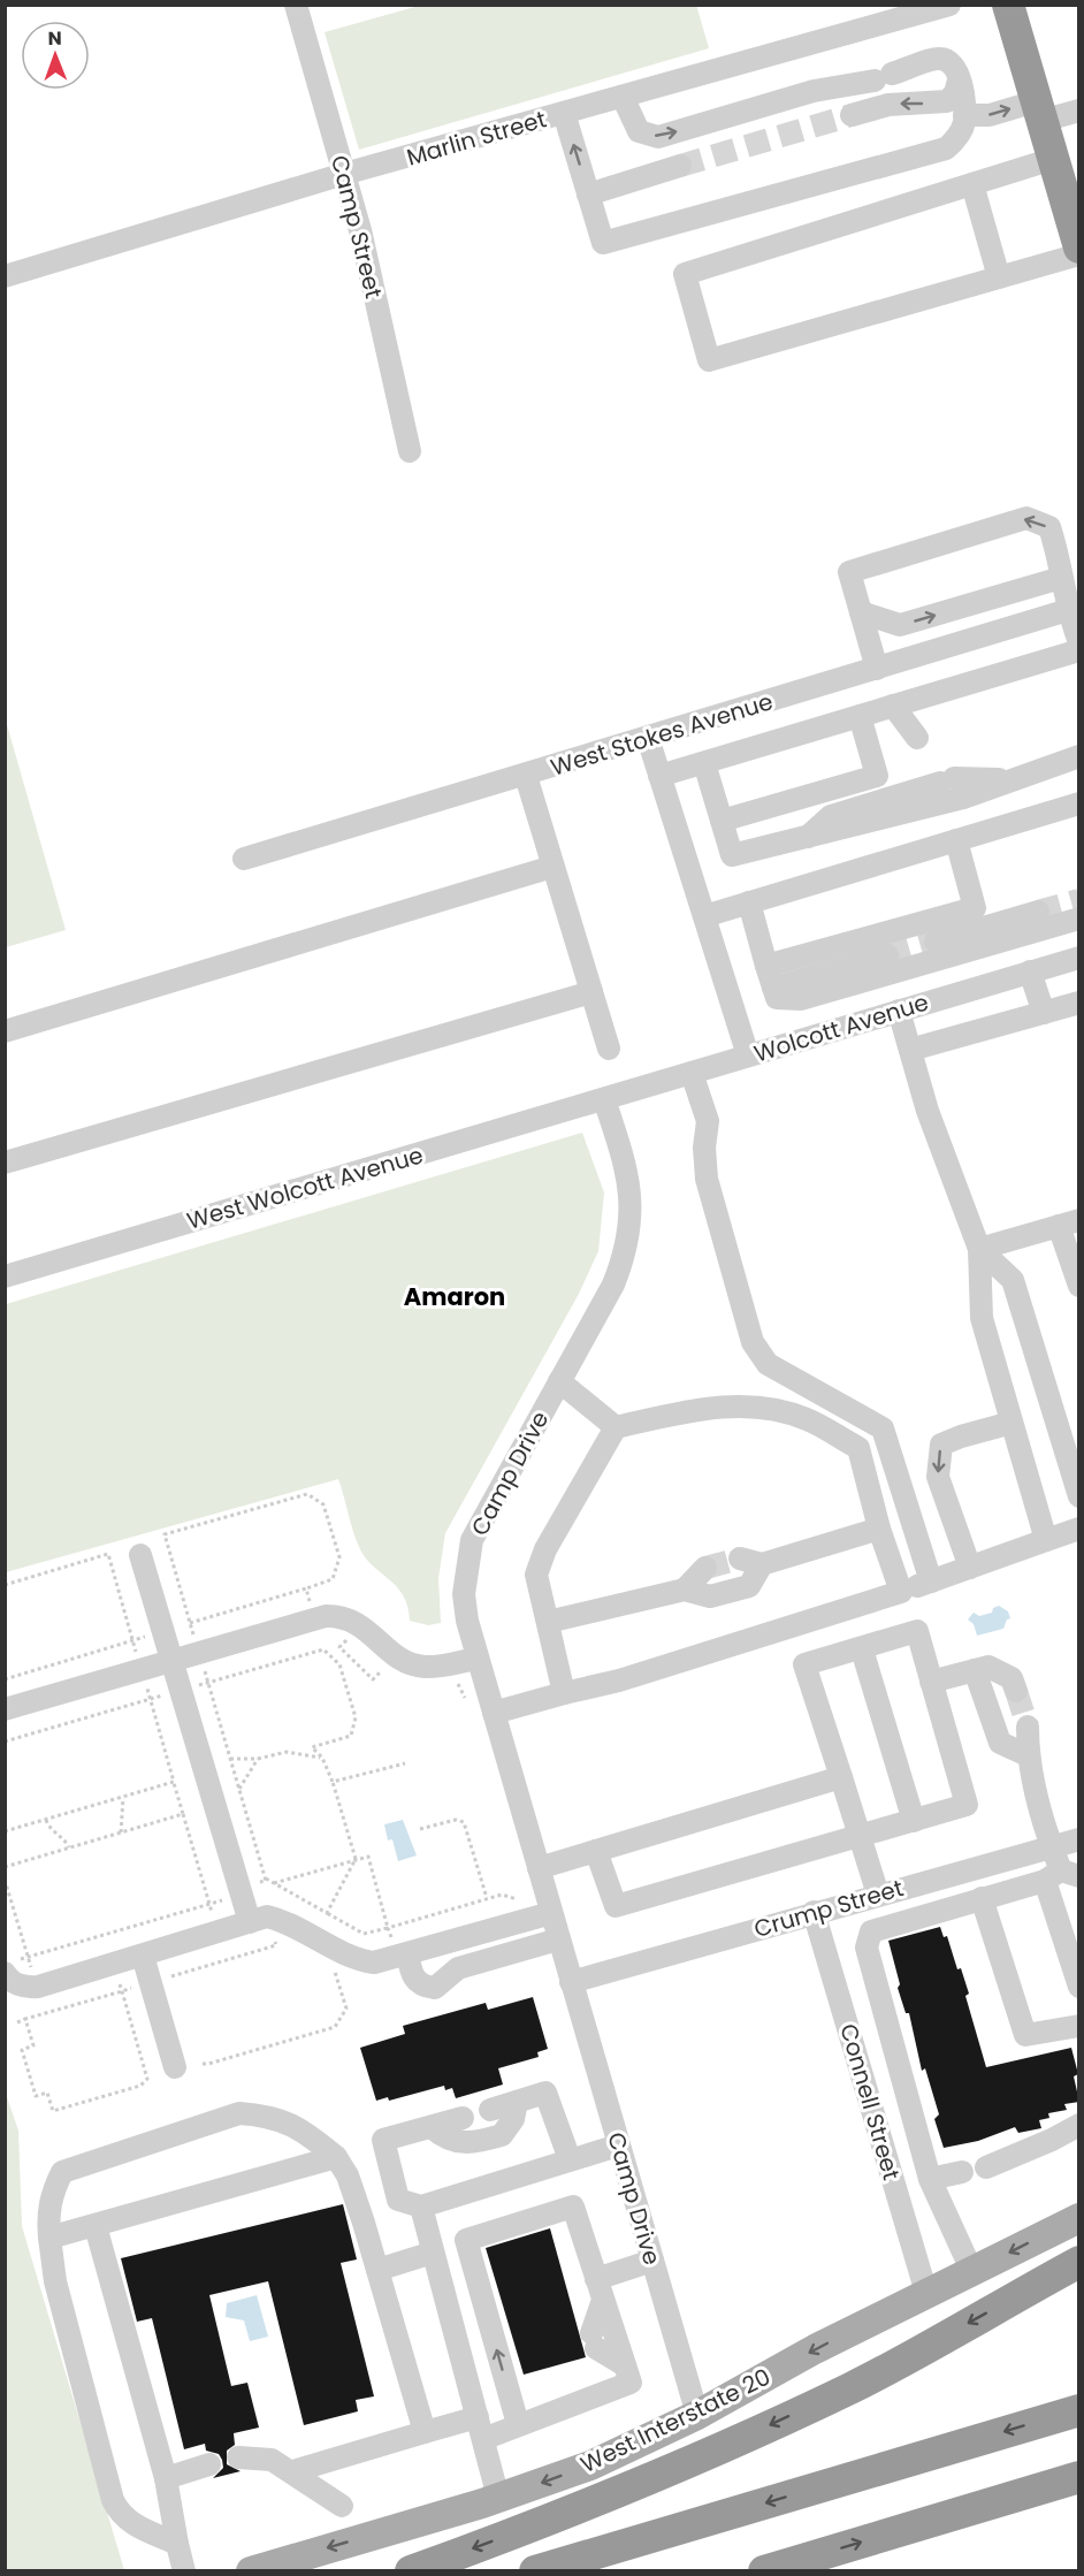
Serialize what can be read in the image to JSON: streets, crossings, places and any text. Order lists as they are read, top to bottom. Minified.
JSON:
{"streets":{"main road":["West Interstate 20"],"street":["Marlin Street","Camp Street","West Stokes Avenue","Wolcott Avenue","West Wolcott Avenue","Camp Drive","Crump Street","Connell Street"]},"crossings":[["Marlin Street","Camp Street"],["Wolcott Avenue","West Wolcott Avenue"],["Wolcott Avenue","Camp Drive"],["West Wolcott Avenue","Camp Drive"],["Camp Drive","Crump Street"],["Camp Drive","West Interstate 20"],["Crump Street","Connell Street"],["Connell Street","West Interstate 20"]],"one_way":["West Interstate 20"],"districts":["Amaron"],"north":"top"}
